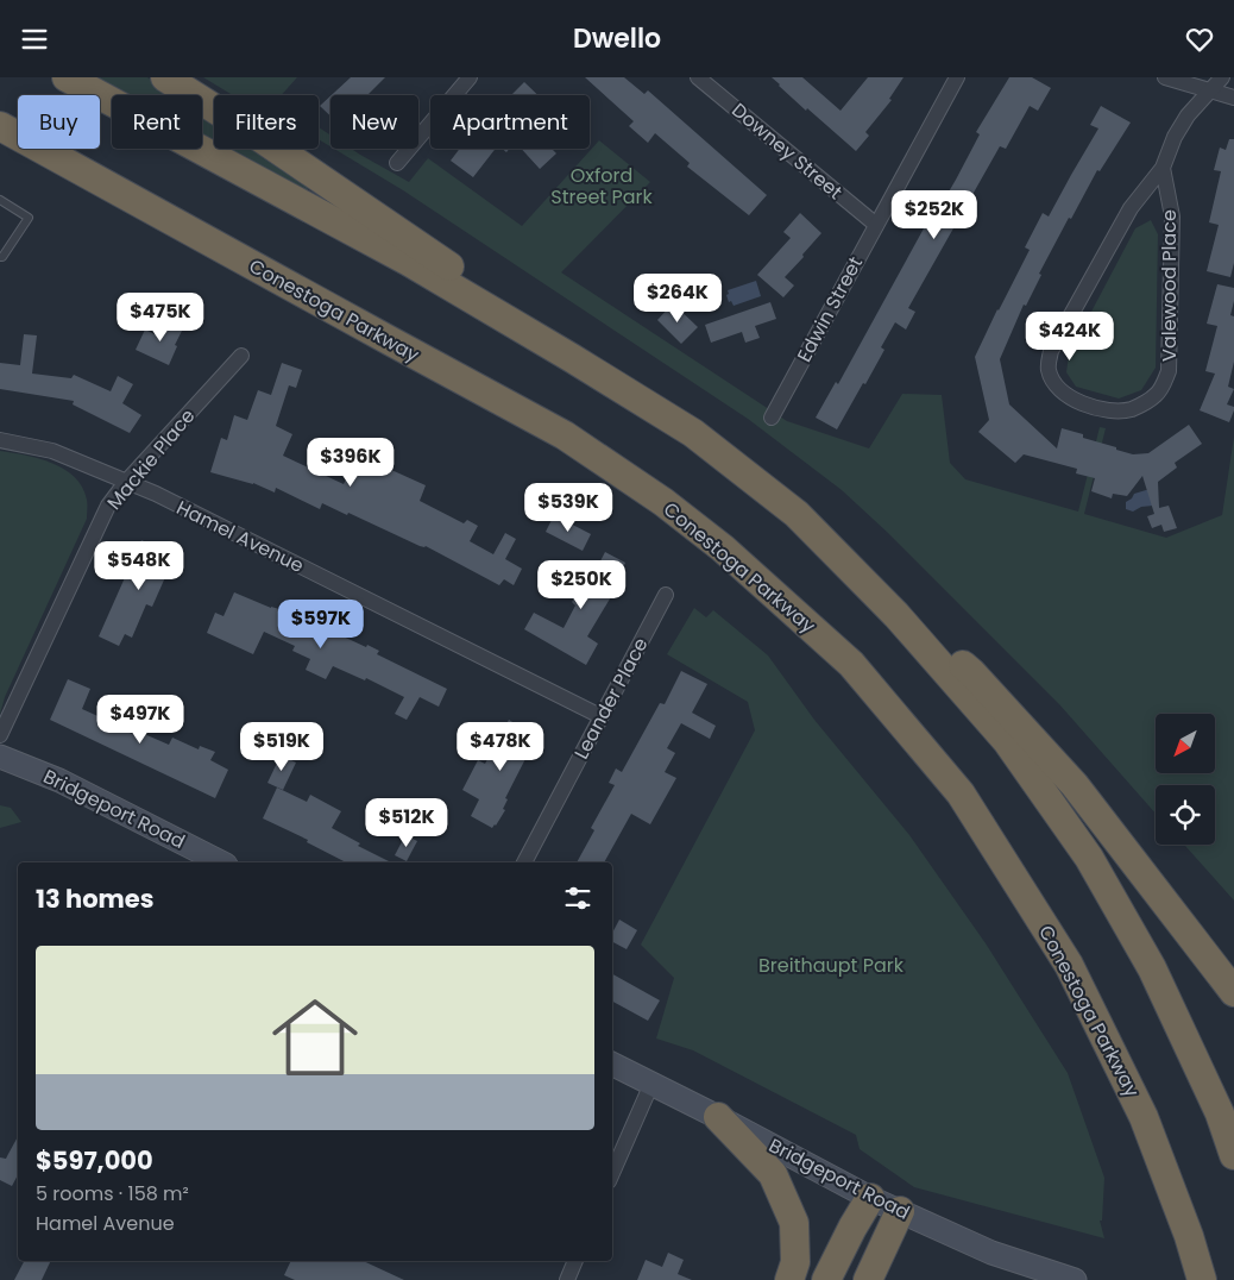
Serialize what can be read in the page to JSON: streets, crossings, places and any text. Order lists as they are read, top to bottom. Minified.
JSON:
{"streets":{"highway":["Conestoga Parkway"],"main road":["Bridgeport Road"],"street":["Downey Street","Valewood Place","Edwin Street","Mackie Place","Hamel Avenue","Leander Place"]},"crossings":[["Downey Street","Edwin Street"],["Mackie Place","Hamel Avenue"],["Hamel Avenue","Leander Place"]],"parks":["Oxford Street Park","Breithaupt Park"],"north":"bottom left","page":{"header":"Dwello","chip":["Buy","Rent","Filters","New","Apartment"],"price":["$252K","$264K","$475K","$424K","$396K","$539K","$548K","$250K","$597K","$497K","$519K","$478K","$512K"],"heading":"13 homes","list":[{"name":"$597,000","note":"5 rooms · 158 m² · Hamel Avenue"}]}}
